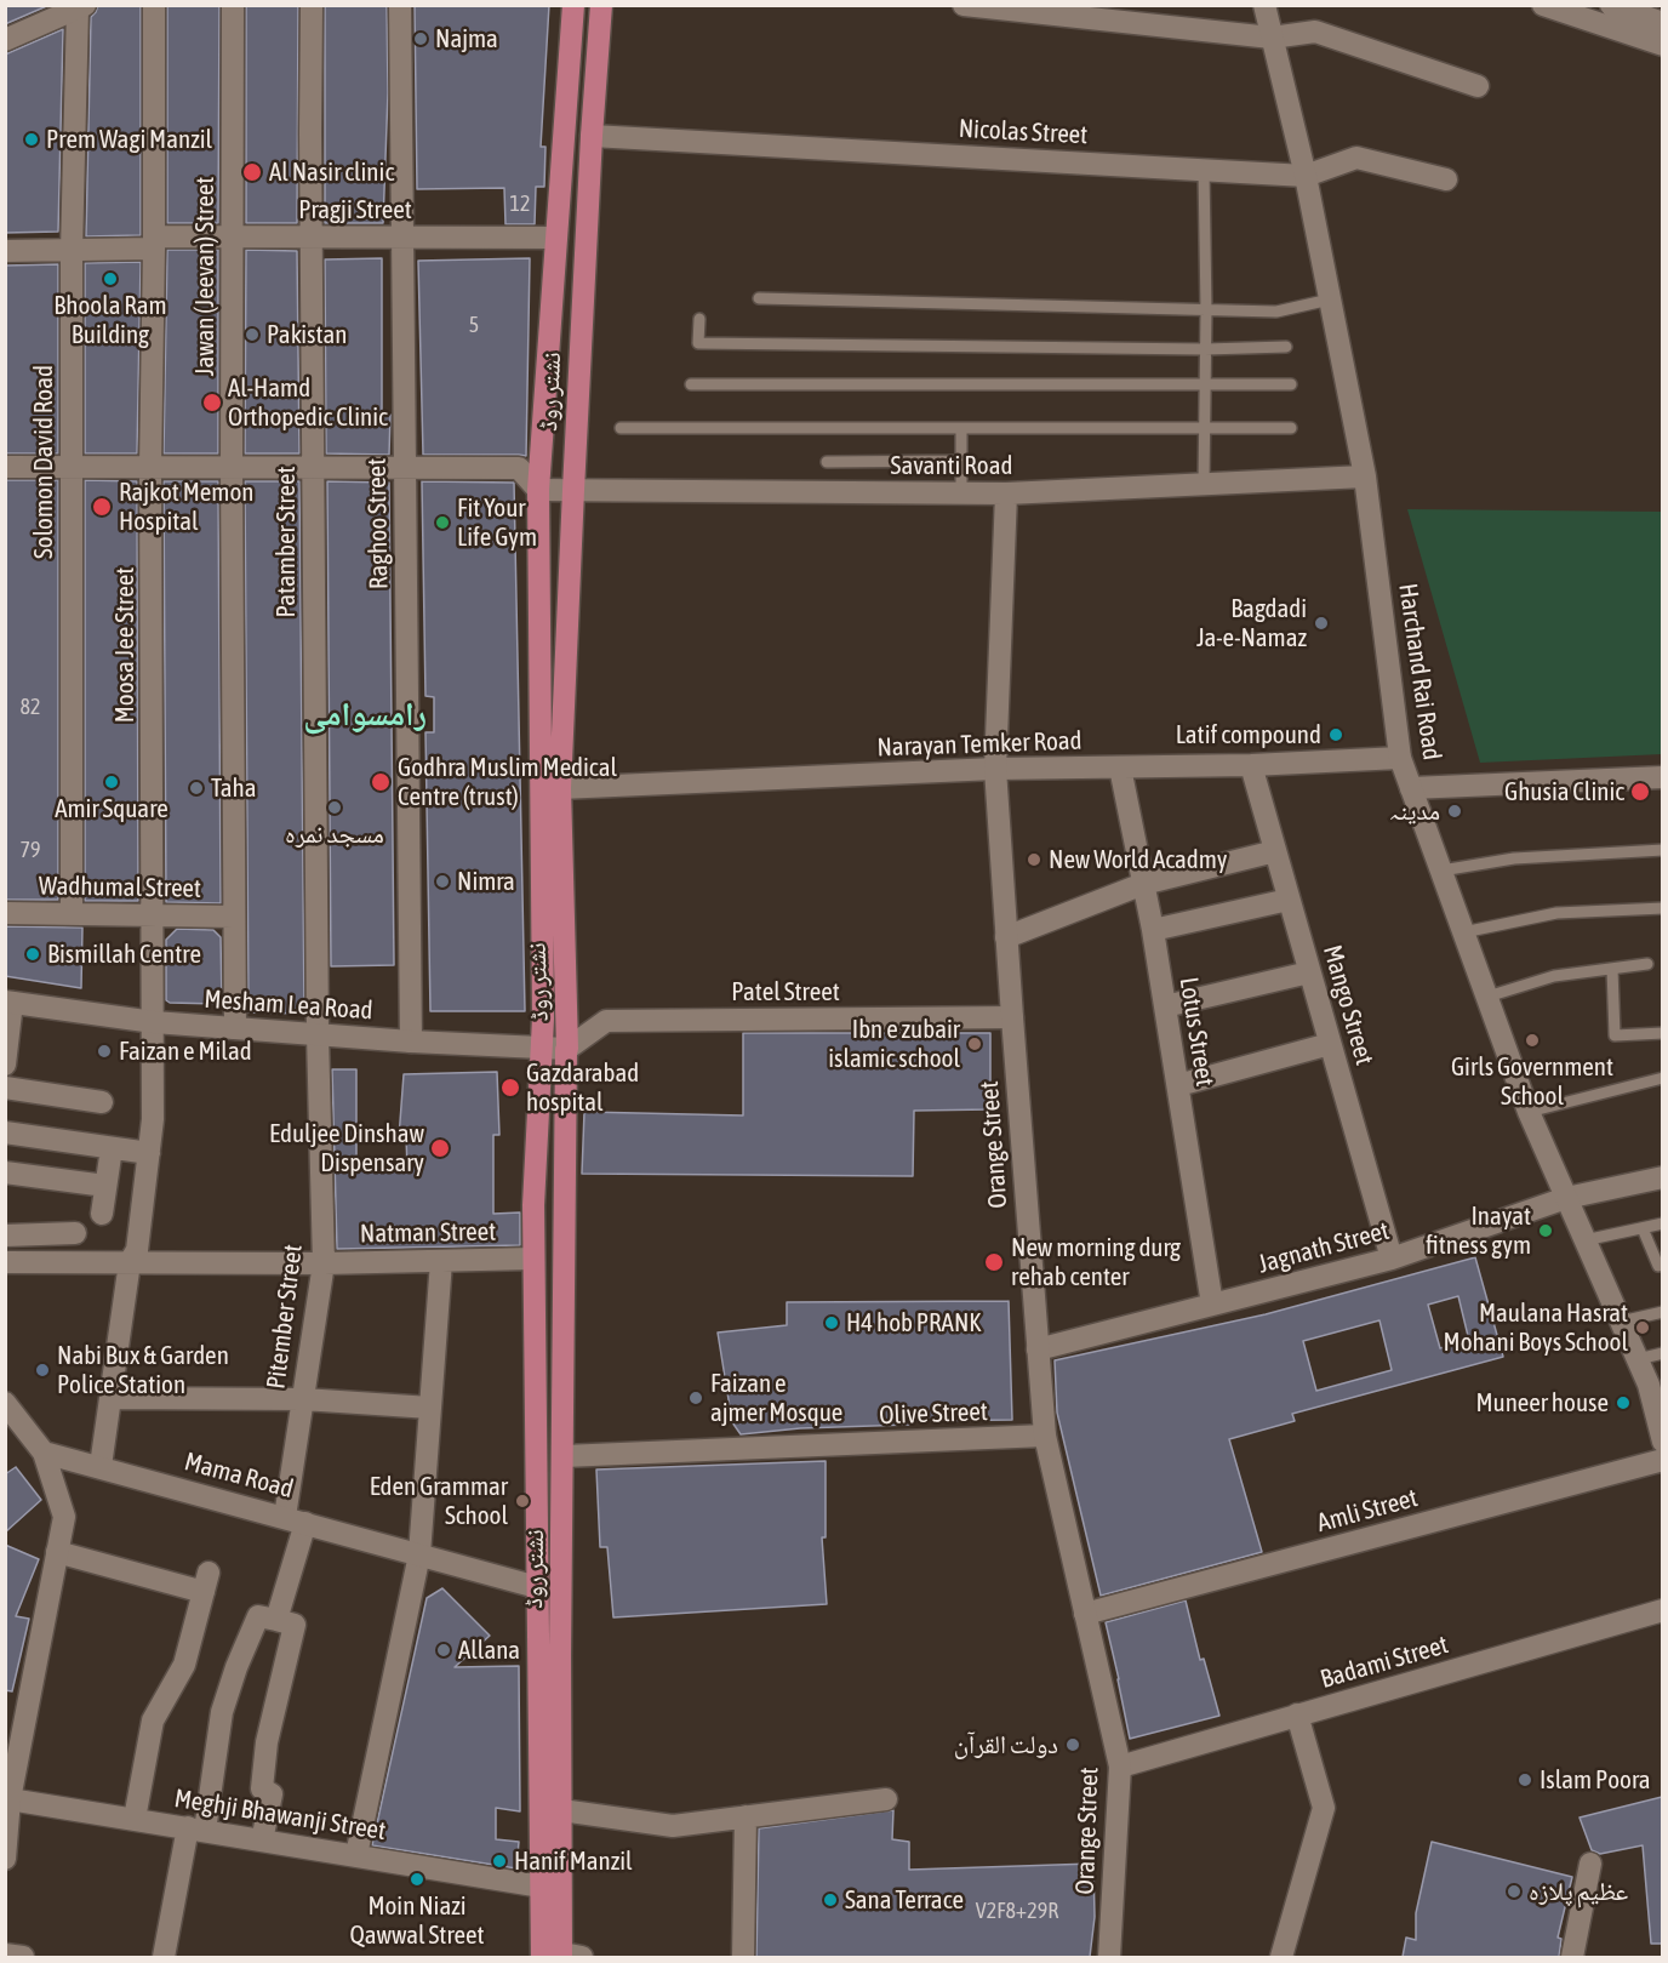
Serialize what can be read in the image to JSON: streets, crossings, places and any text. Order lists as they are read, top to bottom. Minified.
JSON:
{"streets":{"main road":["نشتر روڈ"],"street":["Nicolas Street","Pragji Street","Jawan (Jeevan) Street","Solomon David Road","Savanti Road","Raghoo Street","Patamber Street","Moosa Jee Street","Harchand Rai Road","Narayan Temker Road","Wadhumal Street","Patel Street","Mesham Lea Road","Mango Street","Lotus Street","Orange Street","Natman Street","Jagnath Street","Pitember Street","Olive Street","Mama Road","Amli Street","Badami Street","Meghji Bhawanji Street"]},"crossings":[["Nicolas Street","نشتر روڈ"],["Nicolas Street","Harchand Rai Road"],["Pragji Street","Jawan (Jeevan) Street"],["Pragji Street","نشتر روڈ"],["Pragji Street","Solomon David Road"],["Pragji Street","Raghoo Street"],["Pragji Street","Patamber Street"],["Pragji Street","Moosa Jee Street"],["Jawan (Jeevan) Street","Wadhumal Street"],["Jawan (Jeevan) Street","Mesham Lea Road"],["نشتر روڈ","Savanti Road"],["نشتر روڈ","Narayan Temker Road"],["نشتر روڈ","Patel Street"],["نشتر روڈ","Mesham Lea Road"],["نشتر روڈ","Natman Street"],["نشتر روڈ","Olive Street"],["نشتر روڈ","Mama Road"],["نشتر روڈ","Meghji Bhawanji Street"],["Solomon David Road","Wadhumal Street"],["Savanti Road","Harchand Rai Road"],["Savanti Road","Orange Street"],["Raghoo Street","Mesham Lea Road"],["Patamber Street","Mesham Lea Road"],["Patamber Street","Pitember Street"],["Moosa Jee Street","Wadhumal Street"],["Moosa Jee Street","Mesham Lea Road"],["Moosa Jee Street","Natman Street"],["Moosa Jee Street","Mama Road"],["Harchand Rai Road","Narayan Temker Road"],["Harchand Rai Road","Jagnath Street"],["Narayan Temker Road","Mango Street"],["Narayan Temker Road","Lotus Street"],["Narayan Temker Road","Orange Street"],["Patel Street","Mesham Lea Road"],["Patel Street","Orange Street"],["Mesham Lea Road","Pitember Street"],["Mango Street","Jagnath Street"],["Lotus Street","Jagnath Street"],["Orange Street","Jagnath Street"],["Orange Street","Olive Street"],["Orange Street","Amli Street"],["Orange Street","Badami Street"],["Natman Street","Pitember Street"],["Pitember Street","Mama Road"]],"districts":["رامسوامی"],"places":["Najma","Prem Wagi Manzil","Al Nasir clinic","Bhoola Ram Building","Pakistan","Al-Hamd Orthopedic Clinic","Rajkot Memon Hospital","Fit Your Life Gym","Bagdadi Ja-e-Namaz","Latif compound","Amir Square","Godhra Muslim Medical Centre (trust)","Taha","Ghusia Clinic","مسجد نمرہ","مدینہ","New World Acadmy","Nimra","Bismillah Centre","Girls Government School","Ibn e zubair islamic school","Faizan e Milad","Gazdarabad hospital","Eduljee Dinshaw Dispensary","Inayat fitness gym","New morning durg rehab center","H4 hob PRANK","Maulana Hasrat Mohani Boys School","Nabi Bux & Garden Police Station","Faizan e ajmer Mosque","Muneer house","Eden Grammar School","Allana","دولت القرآن","Islam Poora","Hanif Manzil","Moin Niazi Qawwal Street","عظیم پلازہ","Sana Terrace"],"house_numbers":["12","5","82","79","V2F8+29R"]}
